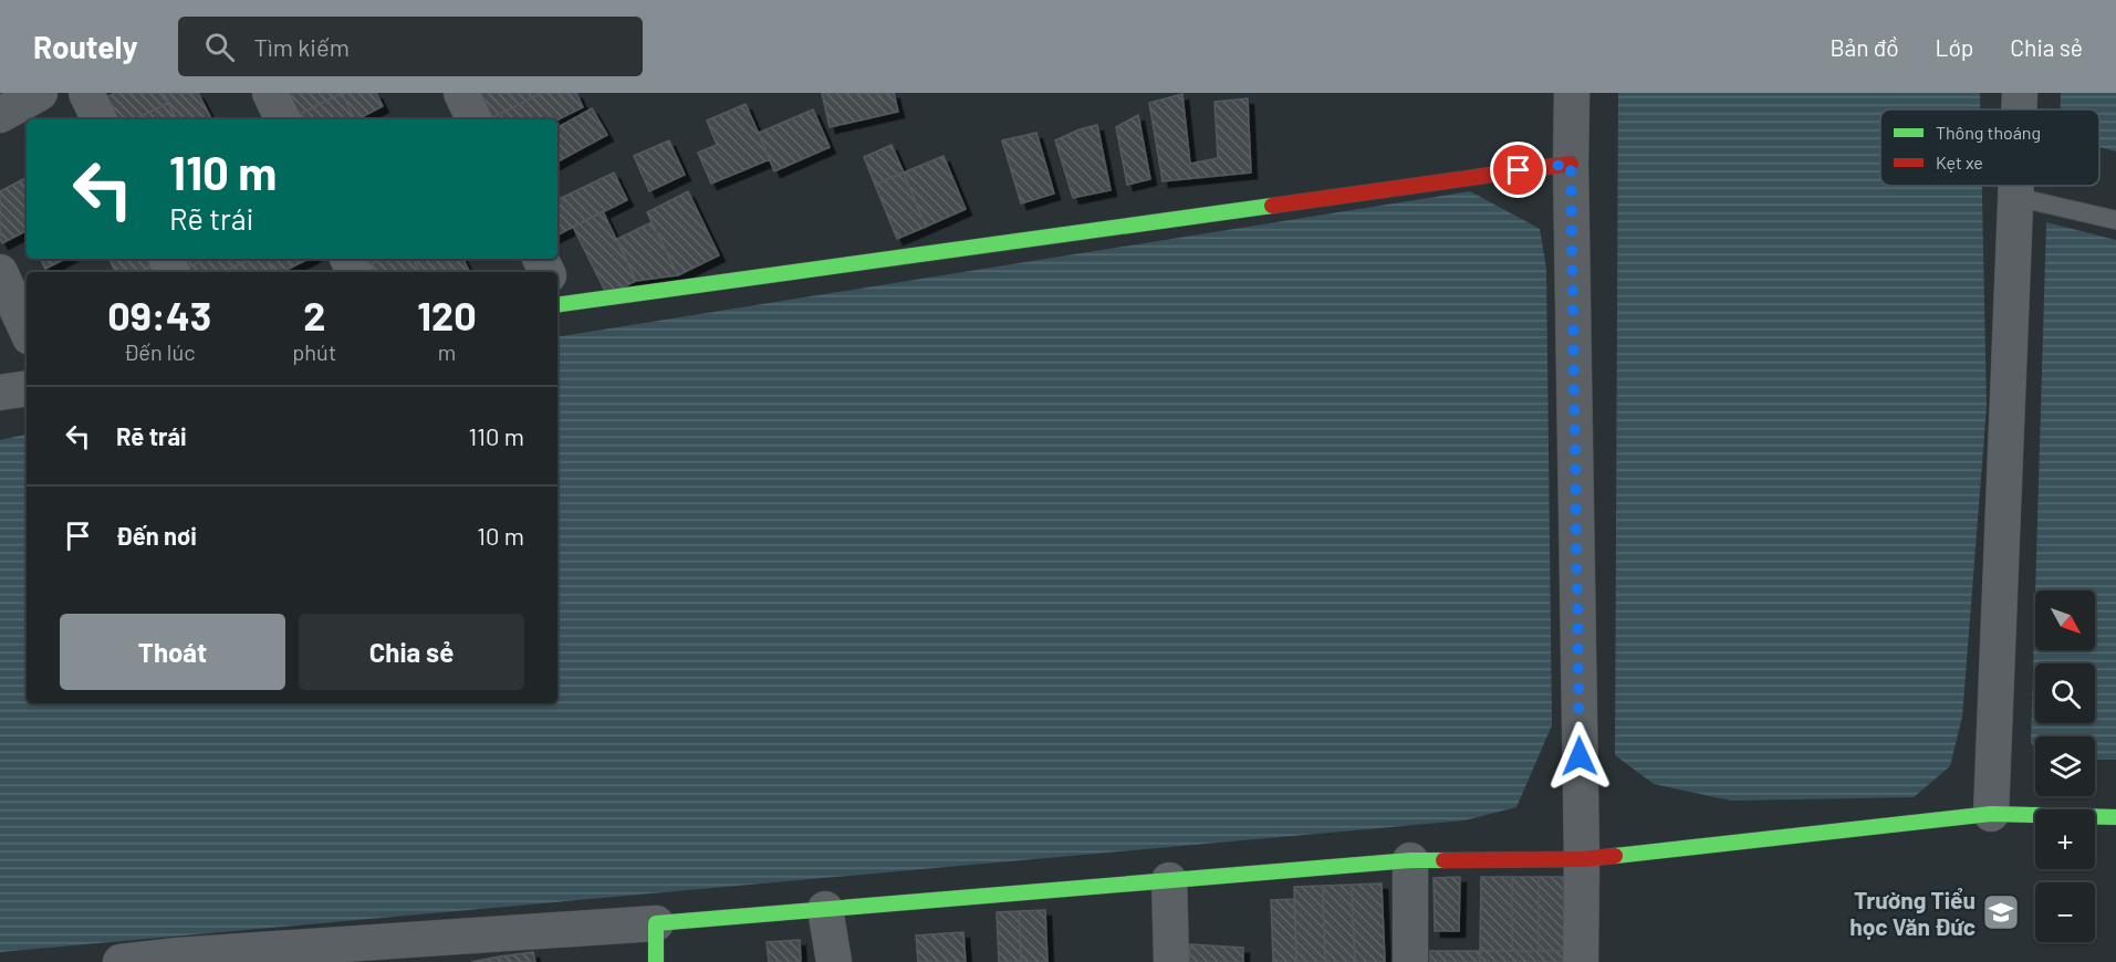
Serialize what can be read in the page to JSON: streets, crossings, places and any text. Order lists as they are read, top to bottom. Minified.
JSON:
{"places":{"school or university":["Trường Tiểu học Văn Đức"]},"legend":["Thông thoáng","Kẹt xe"],"north":"bottom right","page":{"header":"Routely","search":"Tìm kiếm","nav":["Bản đồ","Lớp","Chia sẻ"],"turn":["110 m","Rẽ trái"],"eta":["09:43","Đến lúc","2","phút","120","m"],"list":[{"name":"Rẽ trái","value":"110 m"},{"name":"Đến nơi","value":"10 m"}],"map_buttons":["+","−"],"buttons":["Thoát","Chia sẻ"]}}
